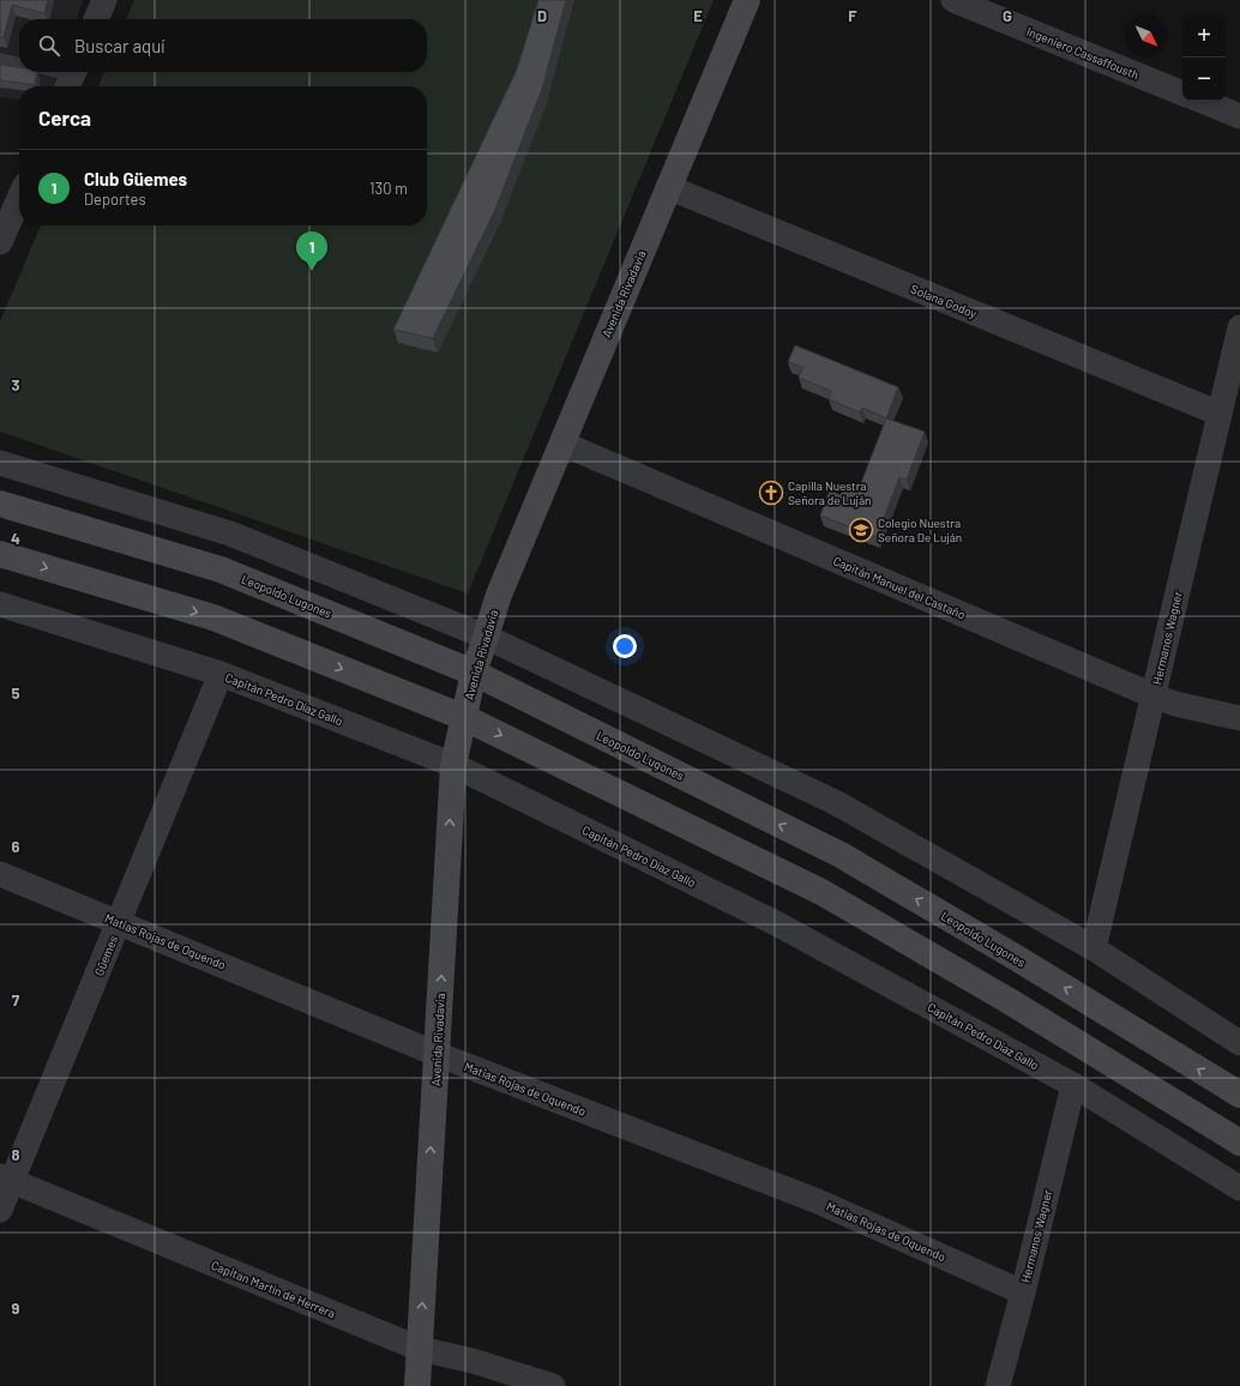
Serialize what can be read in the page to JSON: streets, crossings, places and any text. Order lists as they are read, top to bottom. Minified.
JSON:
{"streets":{"main road":["Avenida Rivadavia","Leopoldo Lugones"],"street":["Ingeniero Cassaffousth","Solana Godoy","Capitán Manuel del Castaño","Hermanos Wagner","Capitán Pedro Díaz Gallo","Matias Rojas de Oquendo","Güemes","Capitan Martín de Herrera"]},"crossings":[["Avenida Rivadavia","Solana Godoy"],["Avenida Rivadavia","Capitán Manuel del Castaño"],["Avenida Rivadavia","Leopoldo Lugones"],["Avenida Rivadavia","Capitán Pedro Díaz Gallo"],["Avenida Rivadavia","Matias Rojas de Oquendo"],["Avenida Rivadavia","Capitan Martín de Herrera"],["Solana Godoy","Hermanos Wagner"],["Capitán Manuel del Castaño","Hermanos Wagner"],["Hermanos Wagner","Capitán Pedro Díaz Gallo"],["Hermanos Wagner","Matias Rojas de Oquendo"],["Capitán Pedro Díaz Gallo","Güemes"],["Matias Rojas de Oquendo","Güemes"],["Güemes","Capitan Martín de Herrera"]],"one_way":["Avenida Rivadavia"],"places":{"church":["Capilla Nuestra Señora de Luján"],"school or university":["Colegio Nuestra Señora De Luján"]},"north":"bottom right","page":{"map_buttons":["+","−"],"search":"Buscar aquí","heading":"Cerca","list":[{"mark":"1","name":"Club Güemes","note":"Deportes","value":"130 m"}],"pins":"1"},"grid":{"columns":["D","E","F","G"],"rows":["3","4","5","6","7","8","9"]}}
